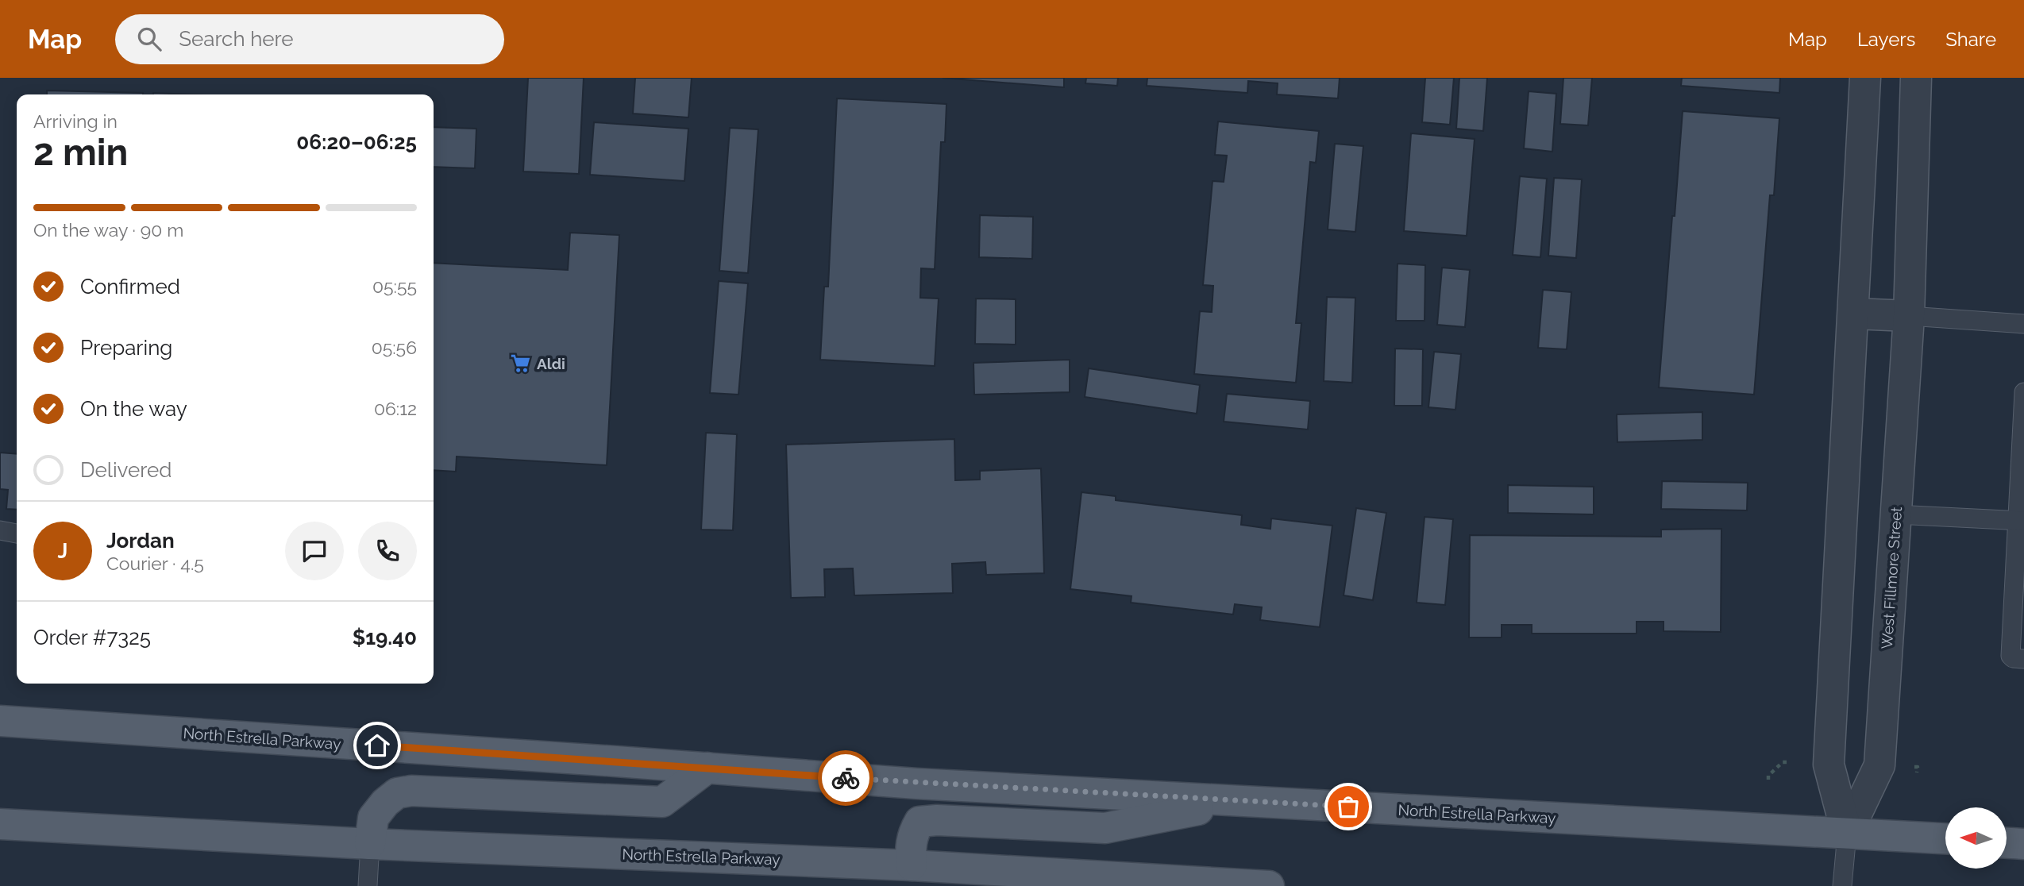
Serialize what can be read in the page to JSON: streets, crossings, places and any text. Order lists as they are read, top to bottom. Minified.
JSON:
{"streets":{"main road":["North Estrella Parkway"],"street":["West Fillmore Street"]},"crossings":[["West Fillmore Street","North Estrella Parkway"]],"places":{"supermarket":["Aldi"]},"north":"left","page":{"header":"Map","search":"Search here","nav":["Map","Layers","Share"],"heading":["2 min","Arriving in","06:20–06:25"],"panel":["Jordan","Courier · 4.5","Order #7325","$19.40"],"bar":"On the way · 90 m","list":[["Confirmed","05:55"],["Preparing","05:56"],["On the way","06:12"],"Delivered"],"round":"J"}}
